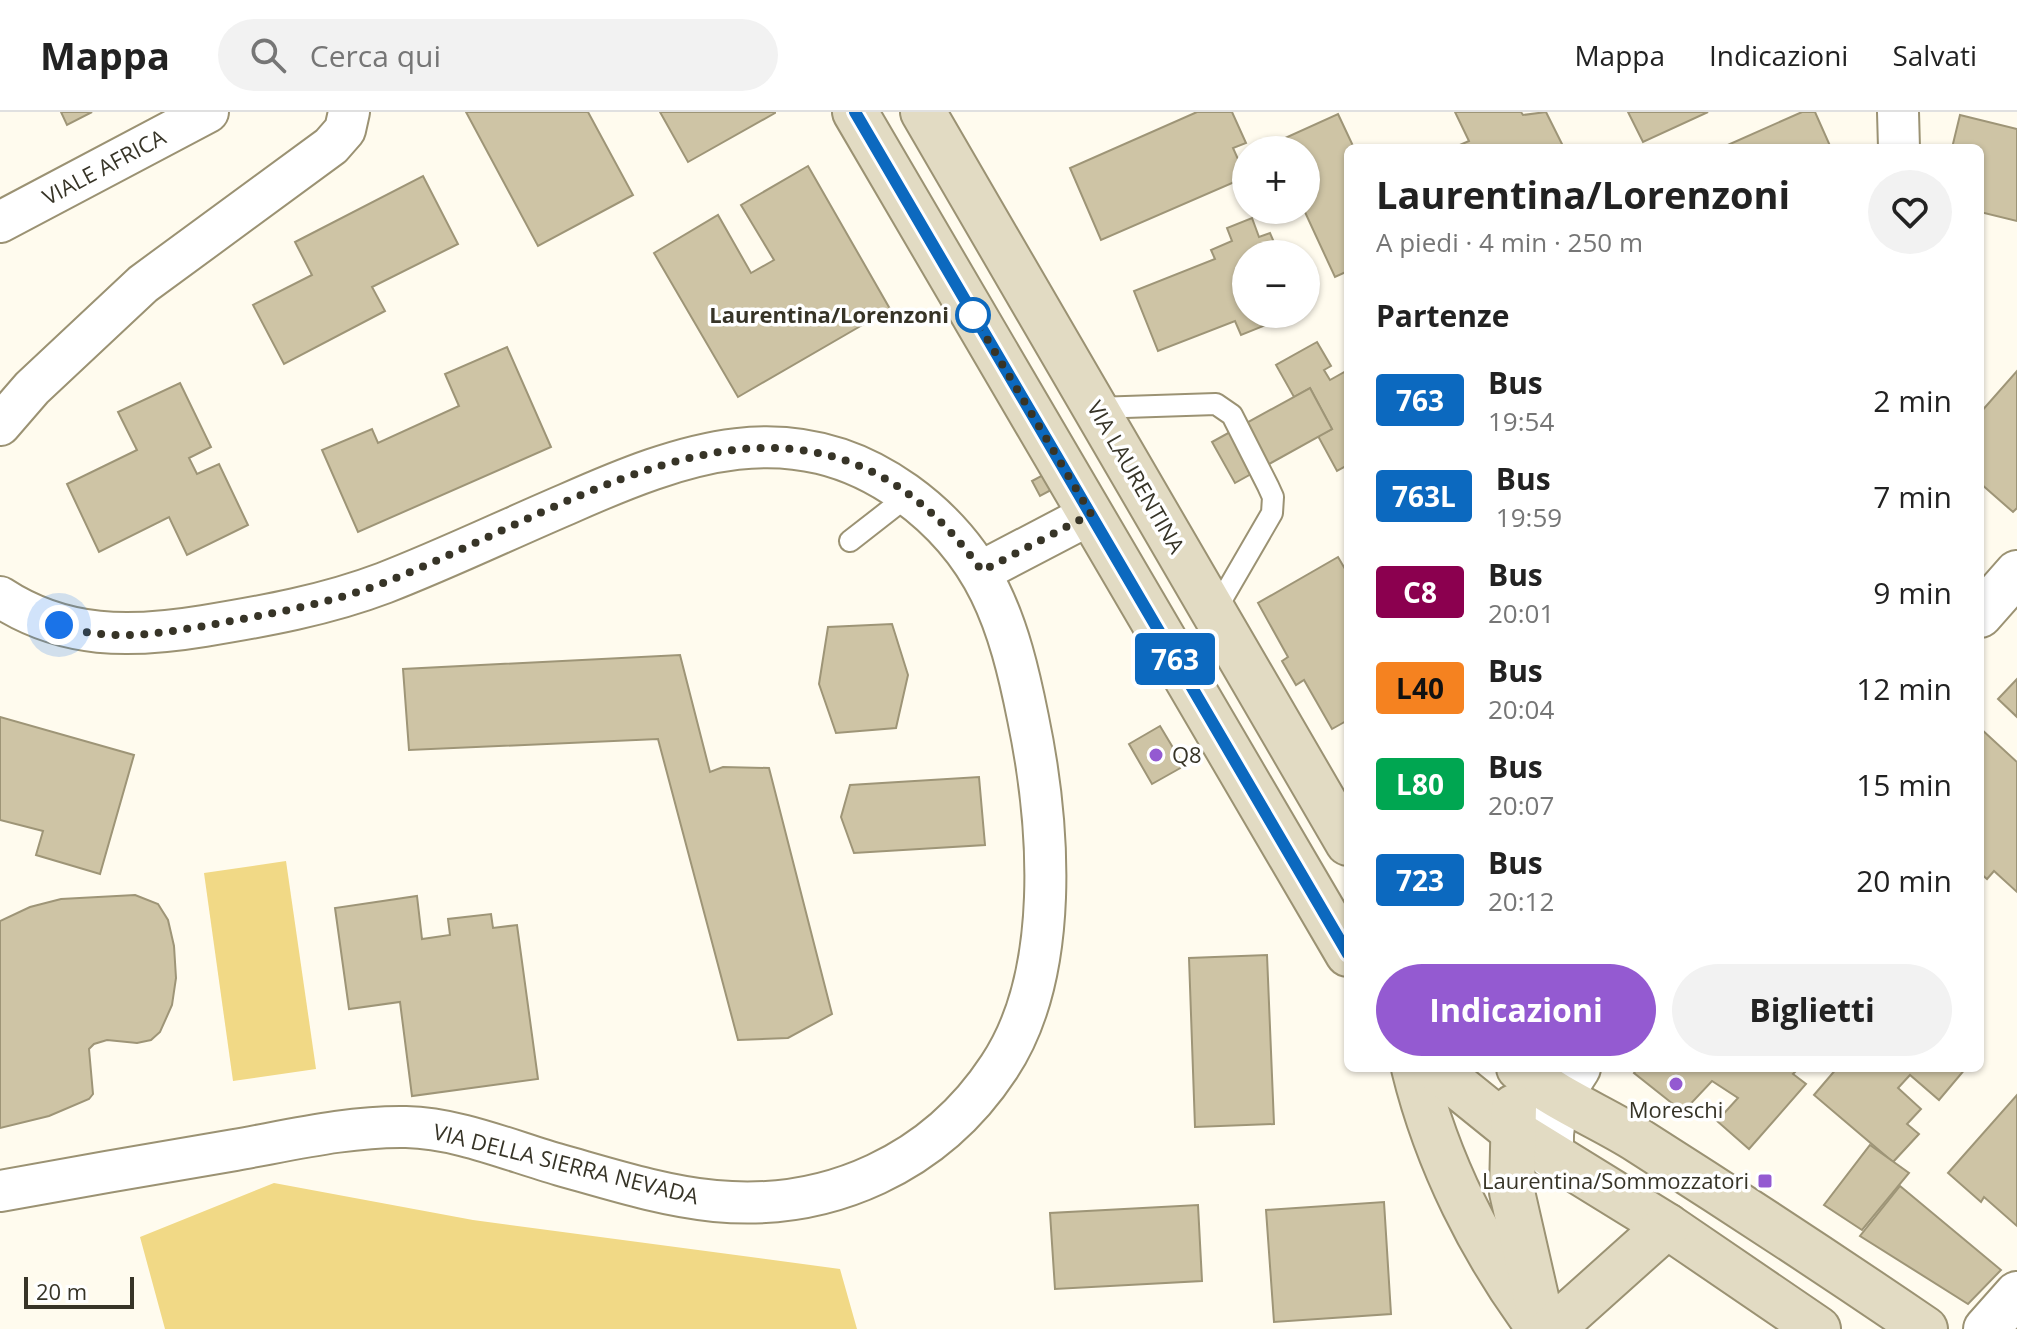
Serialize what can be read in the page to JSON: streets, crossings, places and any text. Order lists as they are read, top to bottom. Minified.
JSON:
{"streets":{"main road":["VIA LAURENTINA"],"street":["VIALE AFRICA","VIA DELLA SIERRA NEVADA"]},"places":{"other":["Laurentina/Lorenzoni","Q8","Moreschi"],"transit":["Laurentina/Sommozzatori"]},"lines":["bus line 763"],"scale_bar":"20 m","page":{"header":"Mappa","search":"Cerca qui","nav":["Mappa","Indicazioni","Salvati"],"on_map":"763","map_buttons":["+","−"],"heading":[["Laurentina/Lorenzoni","A piedi · 4 min · 250 m"],"Partenze"],"list":[{"mark":"763","name":"Bus","note":"19:54","value":"2 min"},{"mark":"763L","name":"Bus","note":"19:59","value":"7 min"},{"mark":"C8","name":"Bus","note":"20:01","value":"9 min"},{"mark":"L40","name":"Bus","note":"20:04","value":"12 min"},{"mark":"L80","name":"Bus","note":"20:07","value":"15 min"},{"mark":"723","name":"Bus","note":"20:12","value":"20 min"}],"buttons":["Indicazioni","Biglietti"],"scale":"20 m"}}
